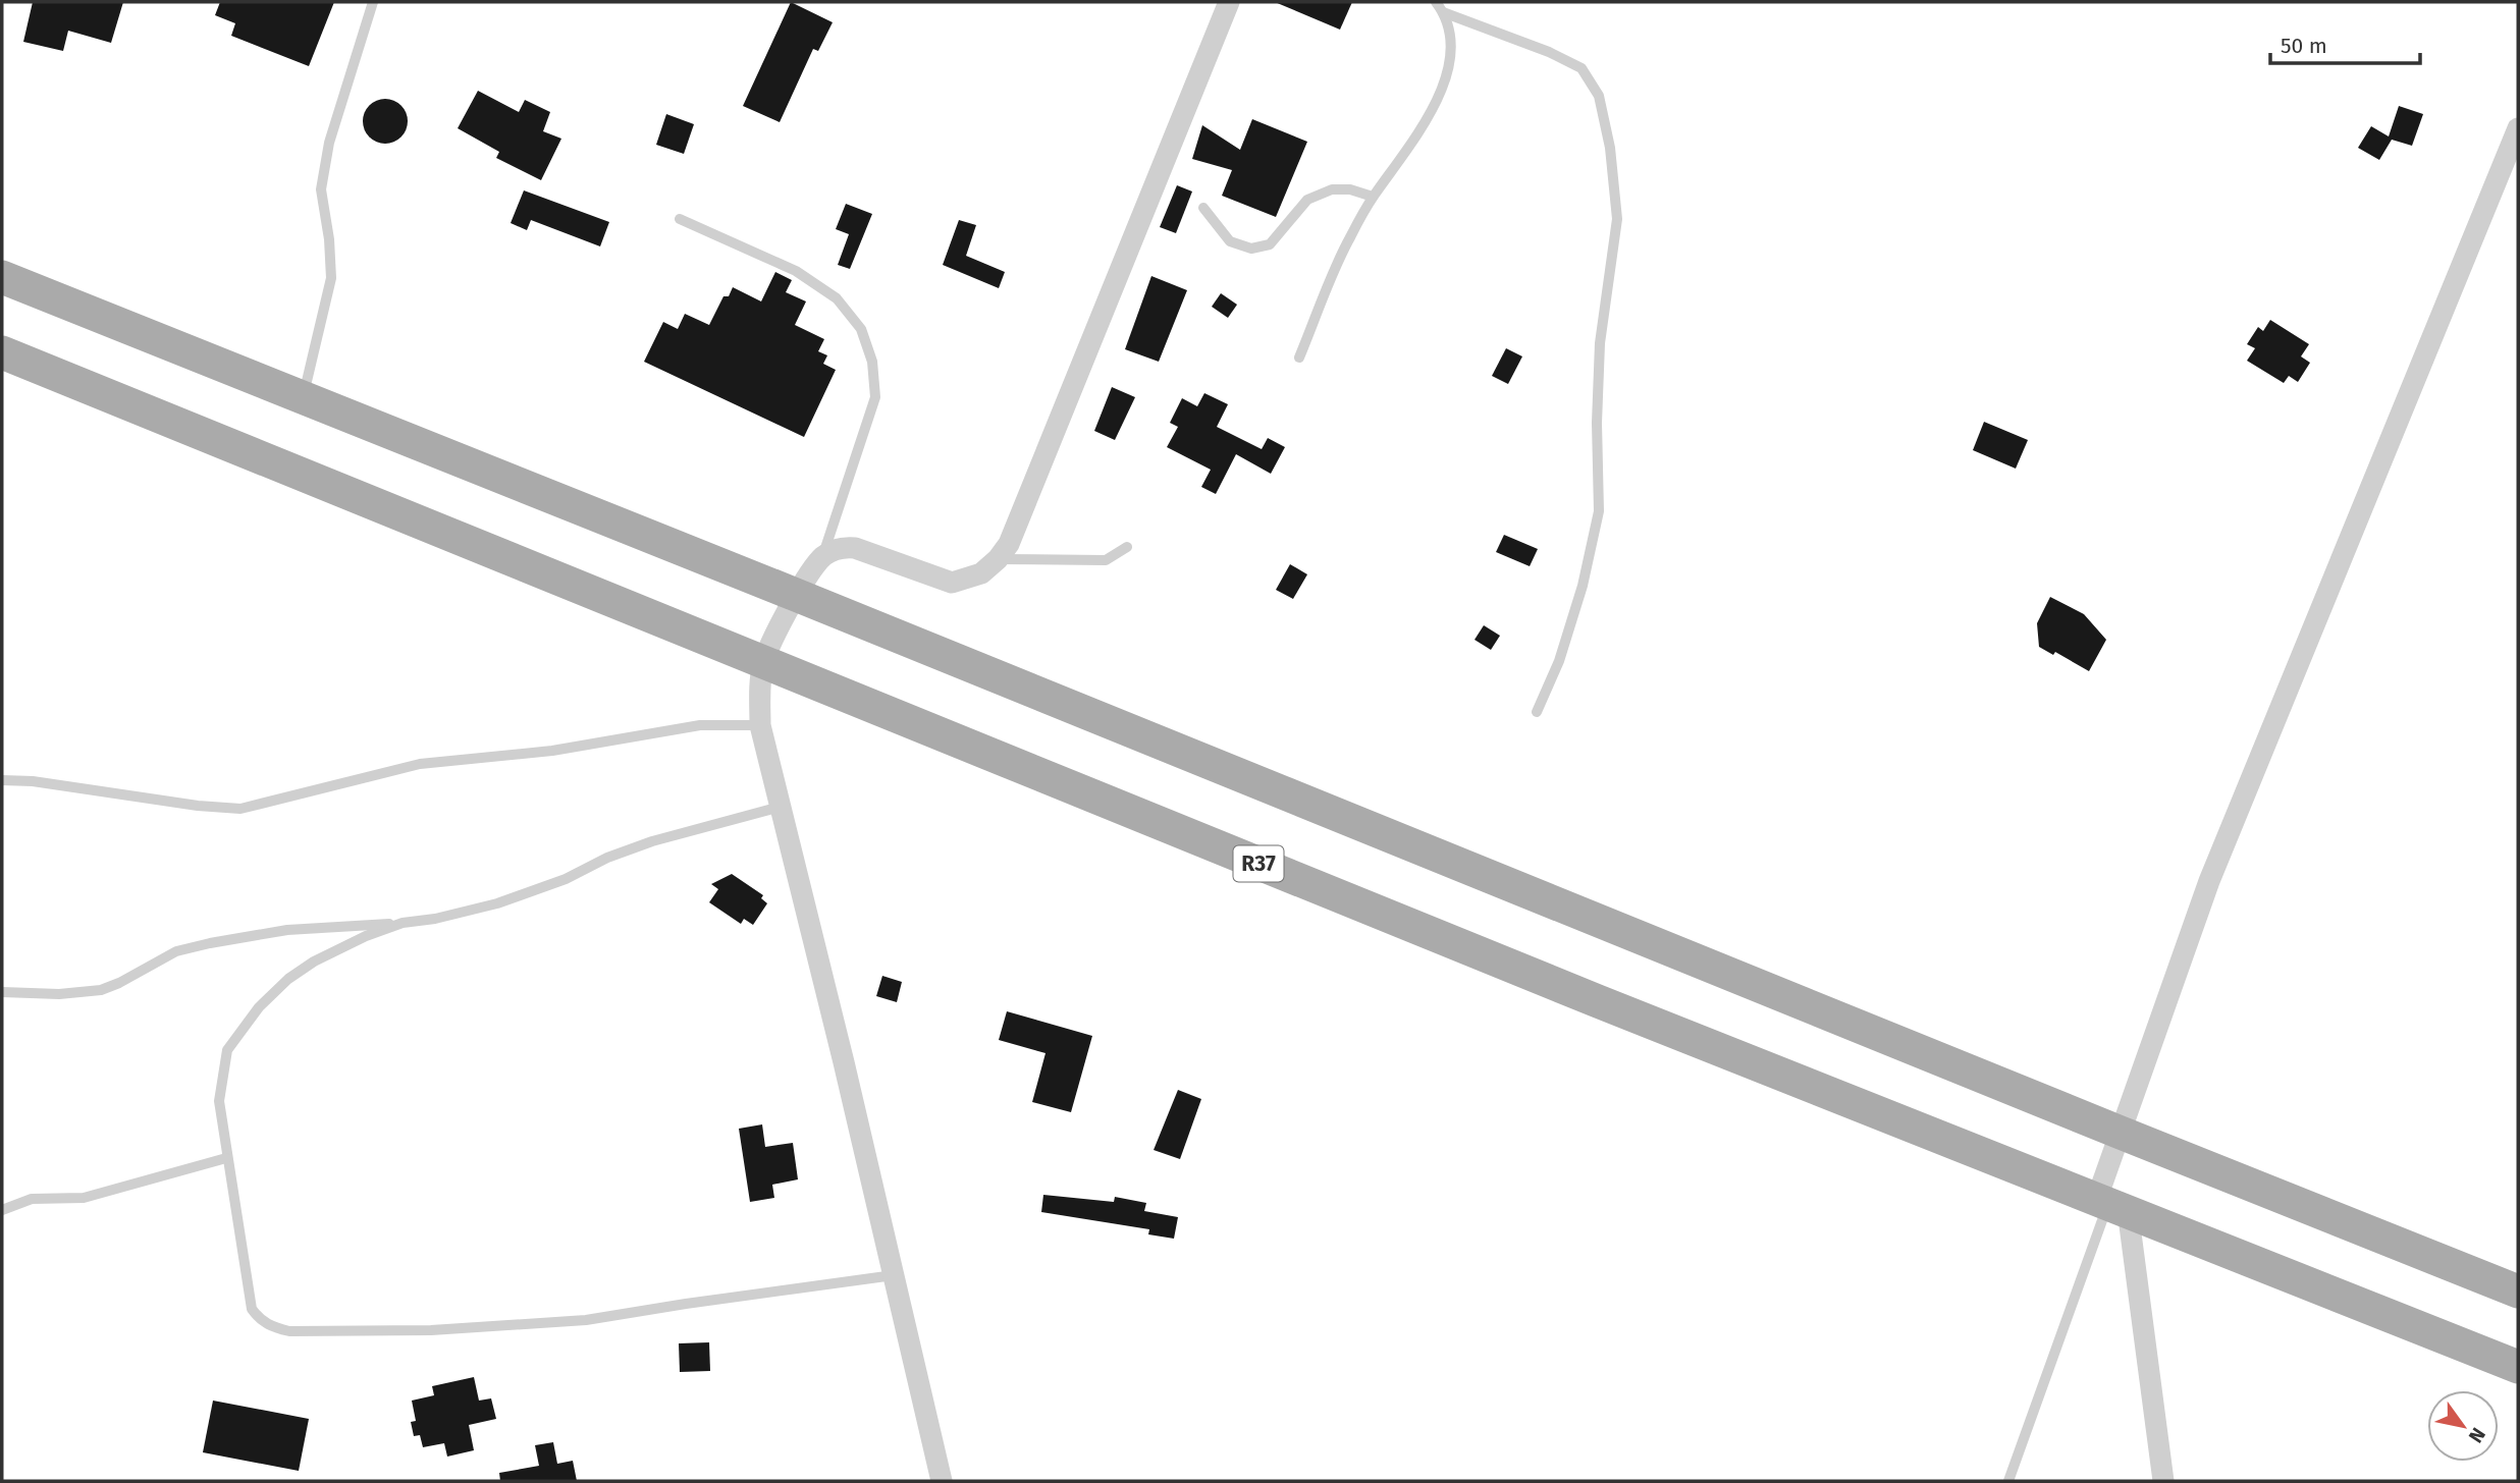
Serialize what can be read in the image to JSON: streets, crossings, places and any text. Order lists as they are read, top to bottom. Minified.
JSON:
{"streets":{"main road":["R37"]},"scale_bar":"50 m","north":"bottom right"}
